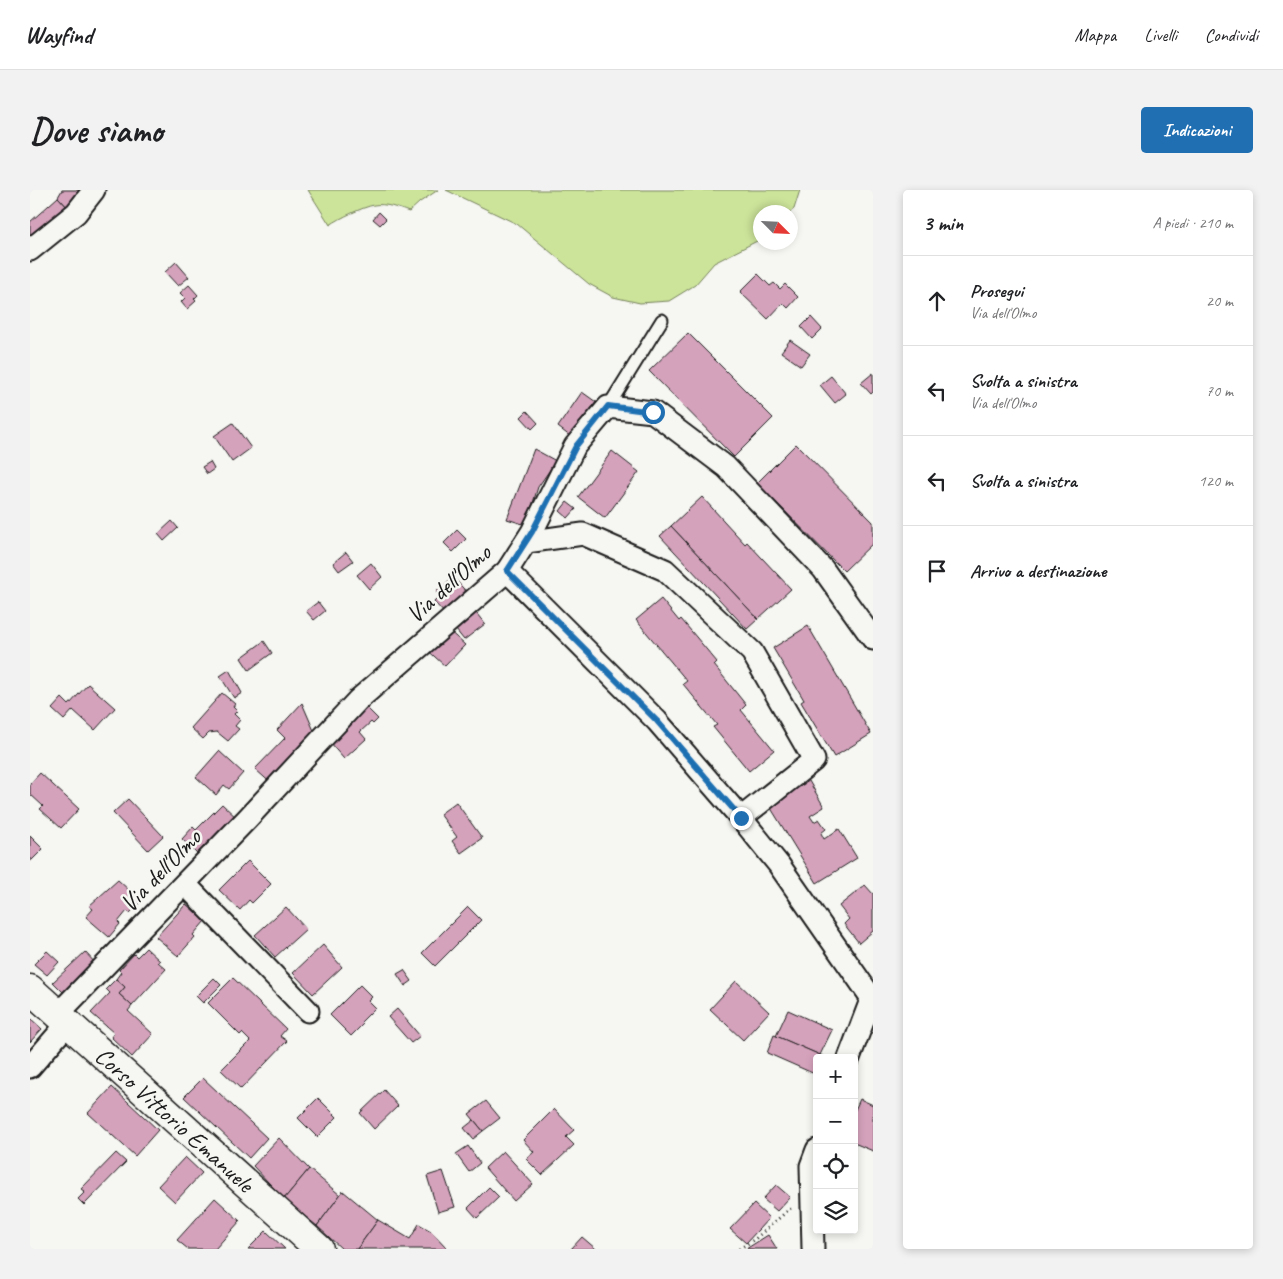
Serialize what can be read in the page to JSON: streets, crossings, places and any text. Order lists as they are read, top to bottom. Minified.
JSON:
{"streets":{"main road":["Corso Vittorio Emanuele"],"street":["Via dell'Olmo"]},"crossings":[["Via dell'Olmo","Corso Vittorio Emanuele"]],"north":"bottom right","page":{"header":"Wayfind","nav":["Mappa","Livelli","Condividi"],"buttons":"Indicazioni","title":"Dove siamo","heading":["3 min","A piedi · 210 m"],"list":[["Prosegui","Via dell'Olmo","20 m"],["Svolta a sinistra","Via dell'Olmo","70 m"],["Svolta a sinistra","120 m"],"Arrivo a destinazione"],"map_buttons":["+","−"]}}
